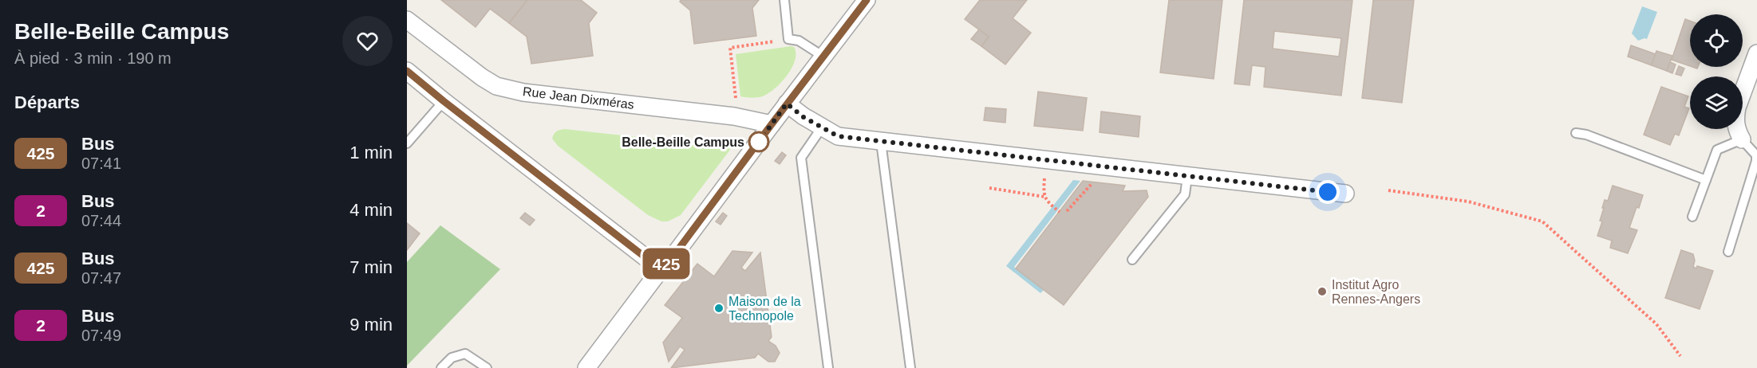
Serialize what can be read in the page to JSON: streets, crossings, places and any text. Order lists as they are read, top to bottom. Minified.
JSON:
{"streets":{"street":["Rue Jean Dixméras"]},"places":["Belle-Beille Campus","Institut Agro Rennes-Angers","Maison de la Technopole"],"lines":["bus line 425"],"page":{"heading":[["Belle-Beille Campus","À pied · 3 min · 190 m"],"Départs"],"on_map":"425","list":[{"mark":"425","name":"Bus","note":"07:41","value":"1 min"},{"mark":"2","name":"Bus","note":"07:44","value":"4 min"},{"mark":"425","name":"Bus","note":"07:47","value":"7 min"},{"mark":"2","name":"Bus","note":"07:49","value":"9 min"}]}}
